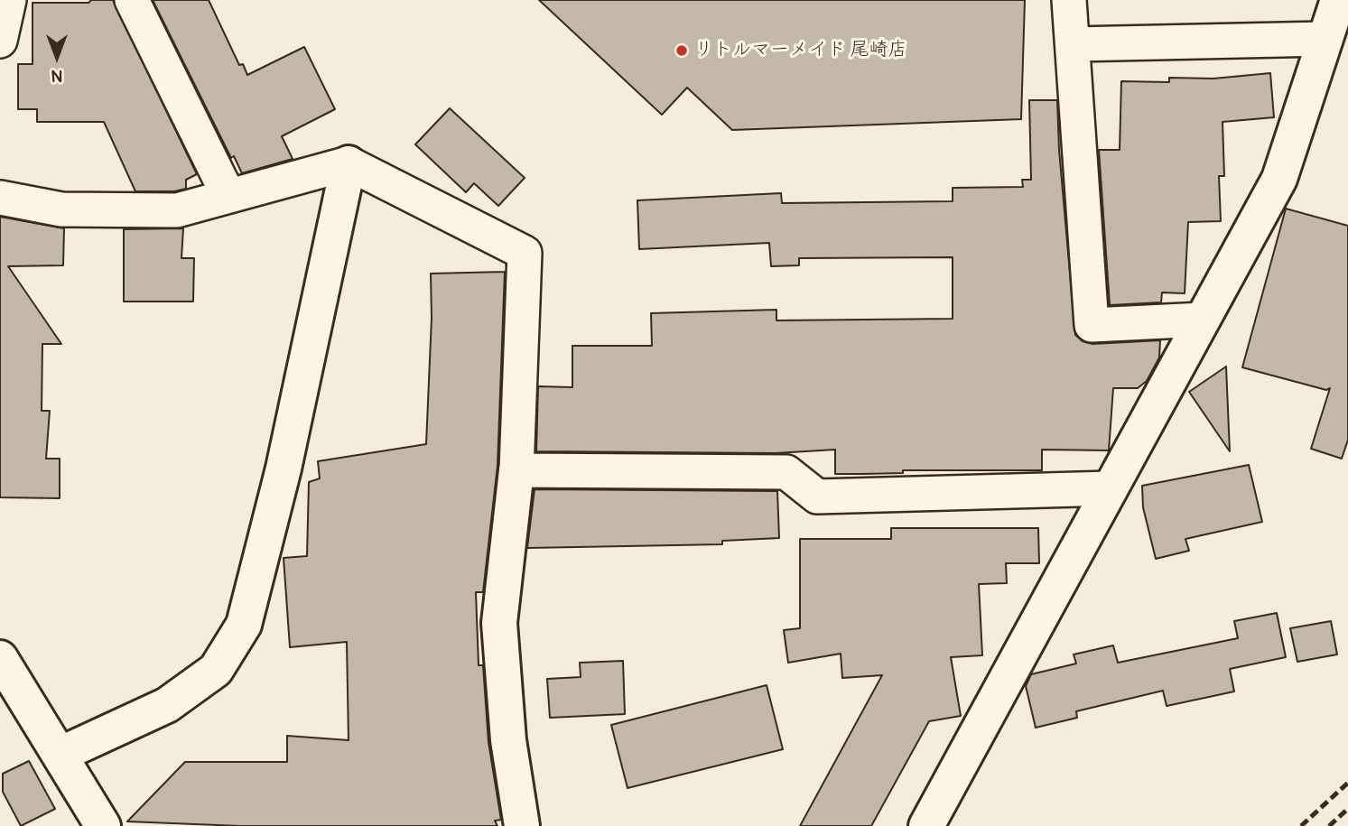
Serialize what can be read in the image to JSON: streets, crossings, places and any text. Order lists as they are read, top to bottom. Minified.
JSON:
{"places":["リトルマーメイド 尾崎店"],"north":"bottom"}
